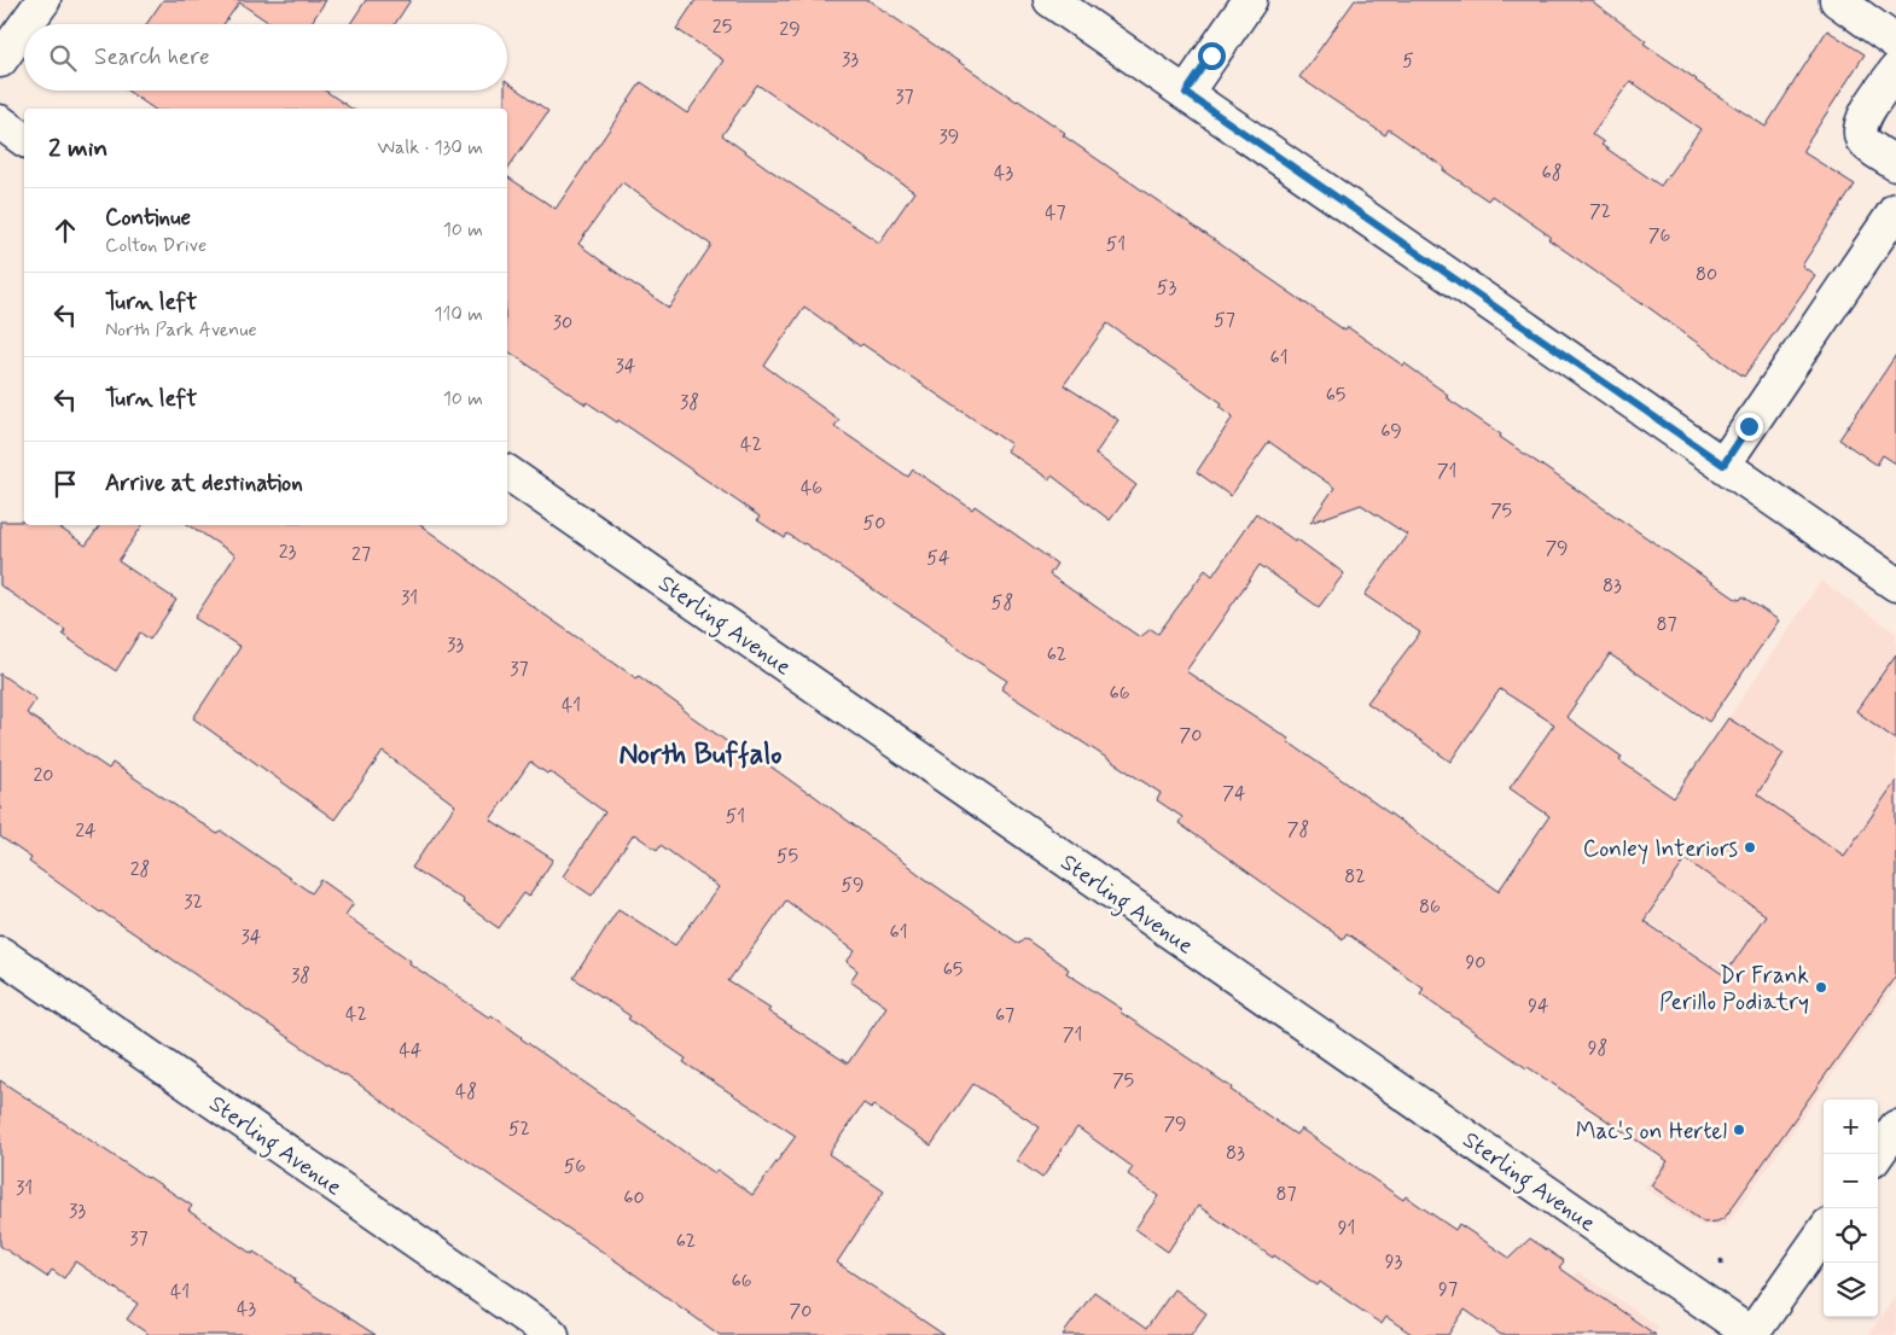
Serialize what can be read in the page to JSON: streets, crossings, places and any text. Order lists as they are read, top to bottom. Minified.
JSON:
{"streets":{"street":["Sterling Avenue"]},"districts":["North Buffalo"],"places":["Conley Interiors","Dr Frank Perillo Podiatry","Mac's on Hertel"],"house_numbers":["25","29","33","5","37","39","43","68","72","47","76","51","80","53","57","30","61","34","65","38","69","42","71","46","75","50","79","23","27","54","83","31","58","87","33","62","37","66","41","70","20","74","51","78","24","55","28","82","59","32","86","61","34","90","65","38","94","42","67","71","98","44","75","48","79","52","83","56","31","87","60","33","91","37","62","93","66","97","41","43","70"],"page":{"search":"Search here","heading":["2 min","Walk · 130 m"],"list":[["Continue","Colton Drive","10 m"],["Turn left","North Park Avenue","110 m"],["Turn left","10 m"],"Arrive at destination"],"map_buttons":["+","−"]}}
